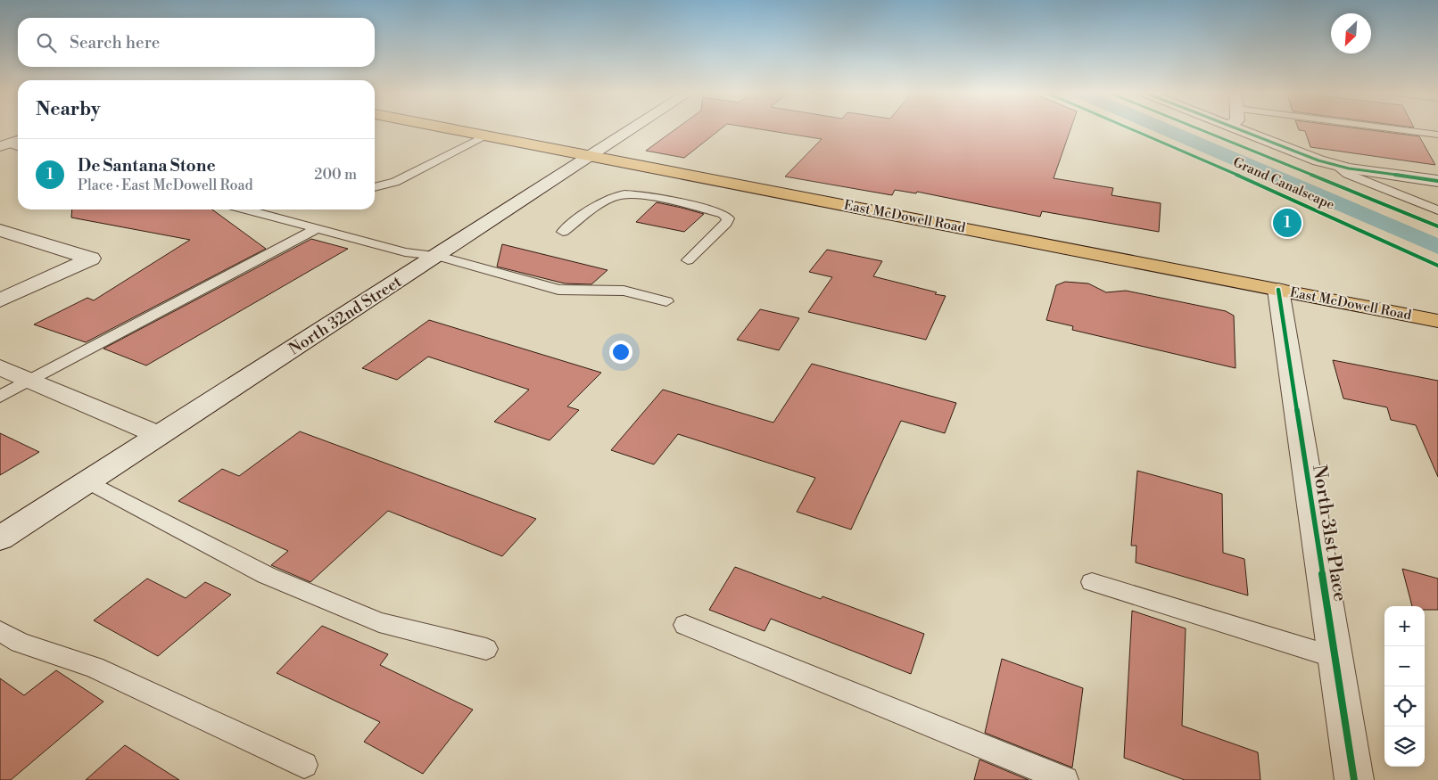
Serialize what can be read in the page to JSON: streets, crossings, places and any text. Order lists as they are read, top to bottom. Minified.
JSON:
{"streets":{"main road":["East McDowell Road"],"street":["North 32nd Street","North 31st Place"],"cycle path":["Grand Canalscape"]},"crossings":[["East McDowell Road","North 32nd Street"],["East McDowell Road","North 31st Place"]],"north":"bottom left","page":{"search":"Search here","heading":"Nearby","list":[{"mark":"1","name":"De Santana Stone","note":"Place · East McDowell Road","value":"200 m"}],"pins":"1","map_buttons":["+","−"]}}
